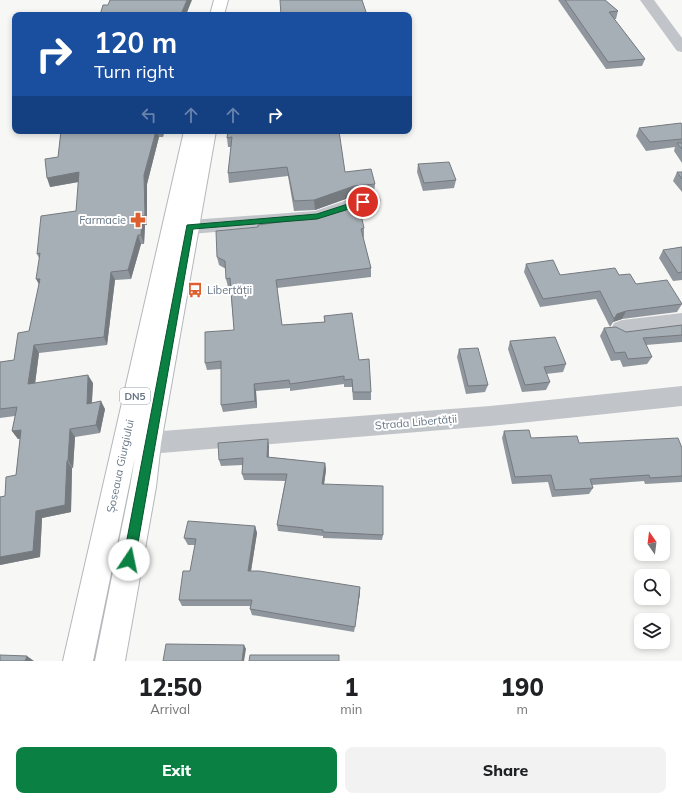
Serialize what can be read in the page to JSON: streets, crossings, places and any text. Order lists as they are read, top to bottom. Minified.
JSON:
{"streets":{"highway":["DN5","Șoseaua Giurgiului"],"street":["Strada Libertății"]},"crossings":[["DN5","Strada Libertății"]],"places":{"pharmacy":["Farmacie"],"bus stop":["Libertății"]},"north":"top","page":{"turn":["120 m","Turn right"],"eta":["12:50","Arrival","1","min","190","m"],"buttons":["Exit","Share"]}}
